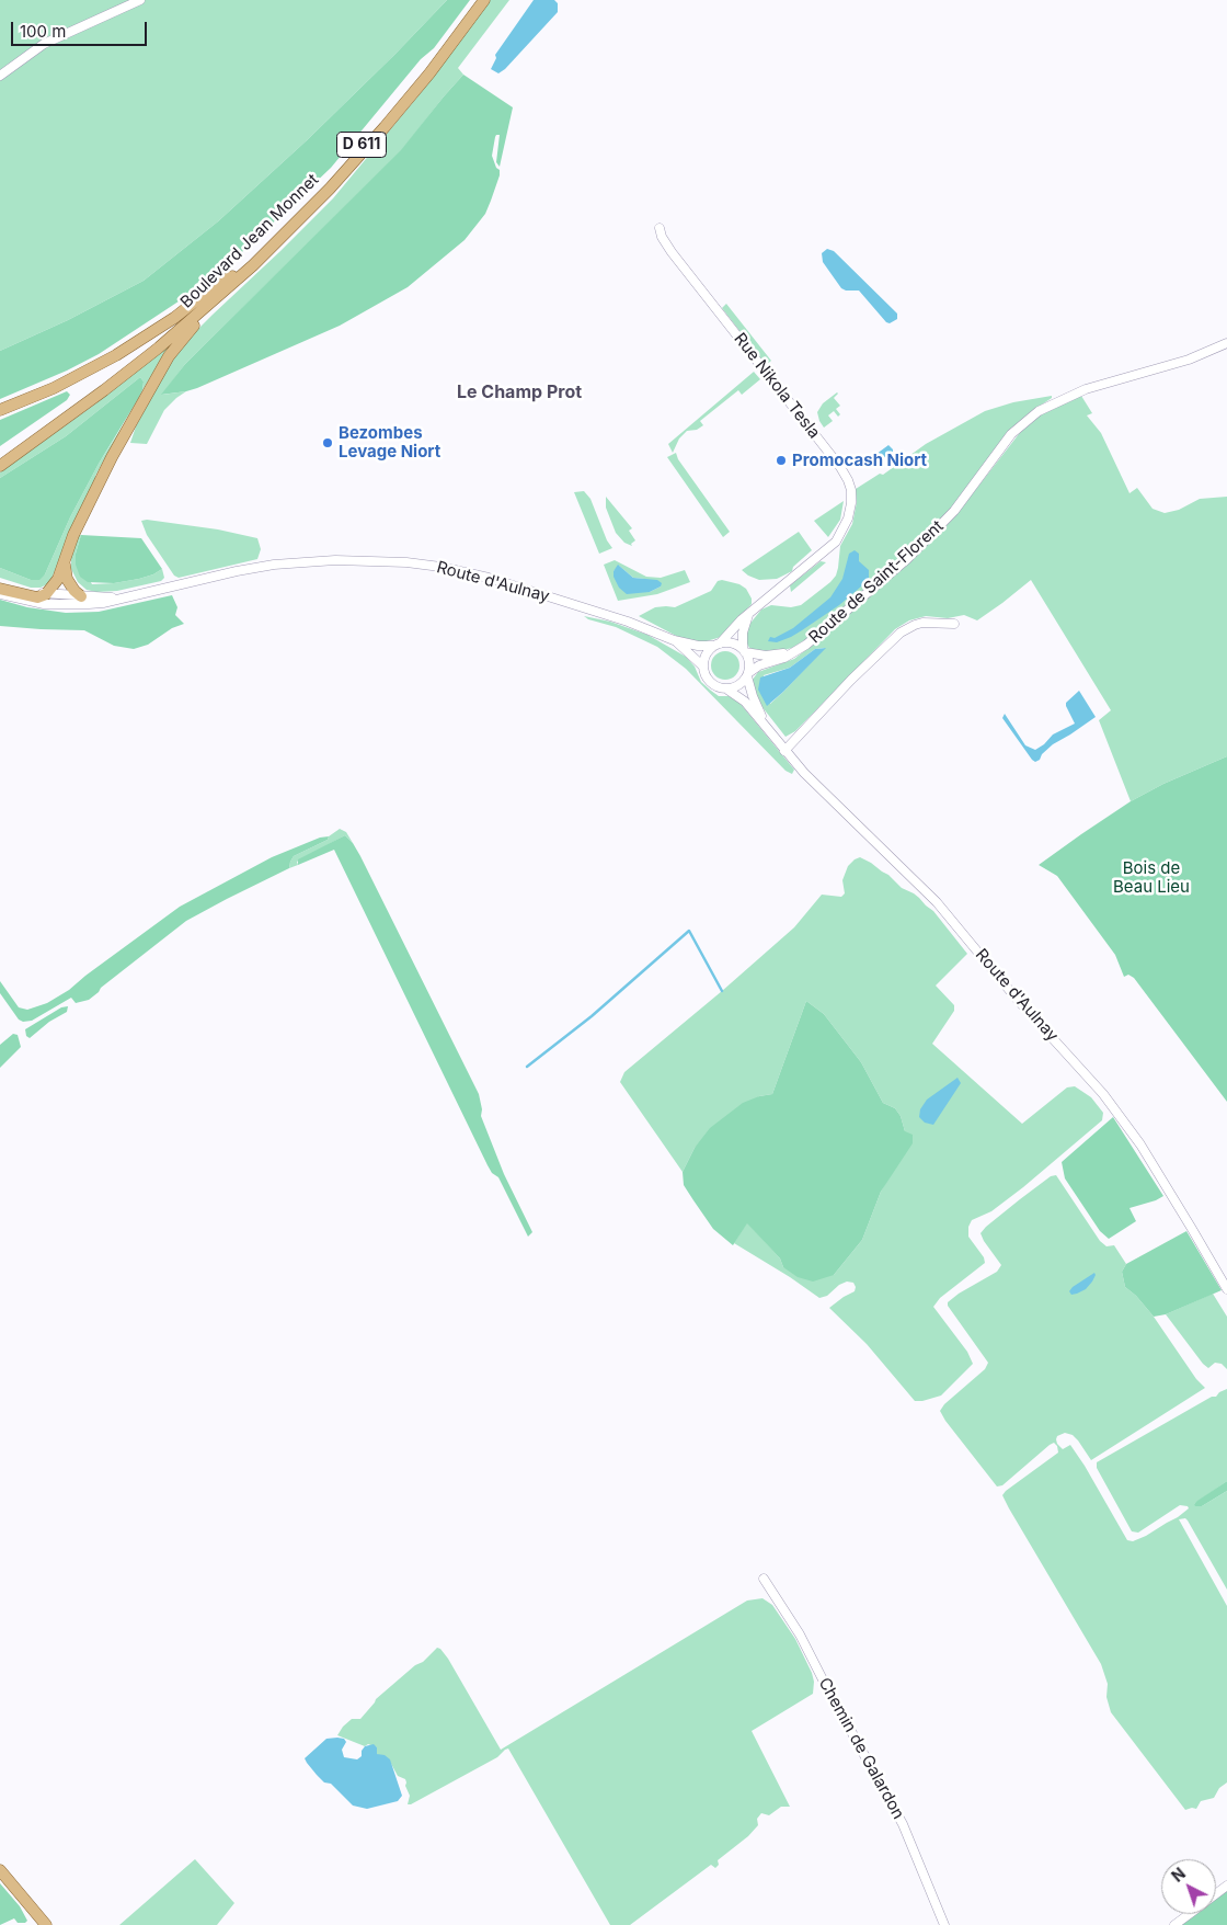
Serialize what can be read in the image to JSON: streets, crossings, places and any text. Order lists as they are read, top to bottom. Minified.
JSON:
{"streets":{"main road":["D 611","Boulevard Jean Monnet"],"street":["Rue Nikola Tesla","Route d'Aulnay","Route de Saint-Florent","Chemin de Galardon"]},"crossings":[["Rue Nikola Tesla","Route d'Aulnay"],["Rue Nikola Tesla","Route de Saint-Florent"],["Route d'Aulnay","Route de Saint-Florent"]],"districts":["Le Champ Prot"],"parks":["Bois de Beau Lieu"],"places":["Bezombes Levage Niort","Promocash Niort"],"scale_bar":"100 m","north":"top left"}
